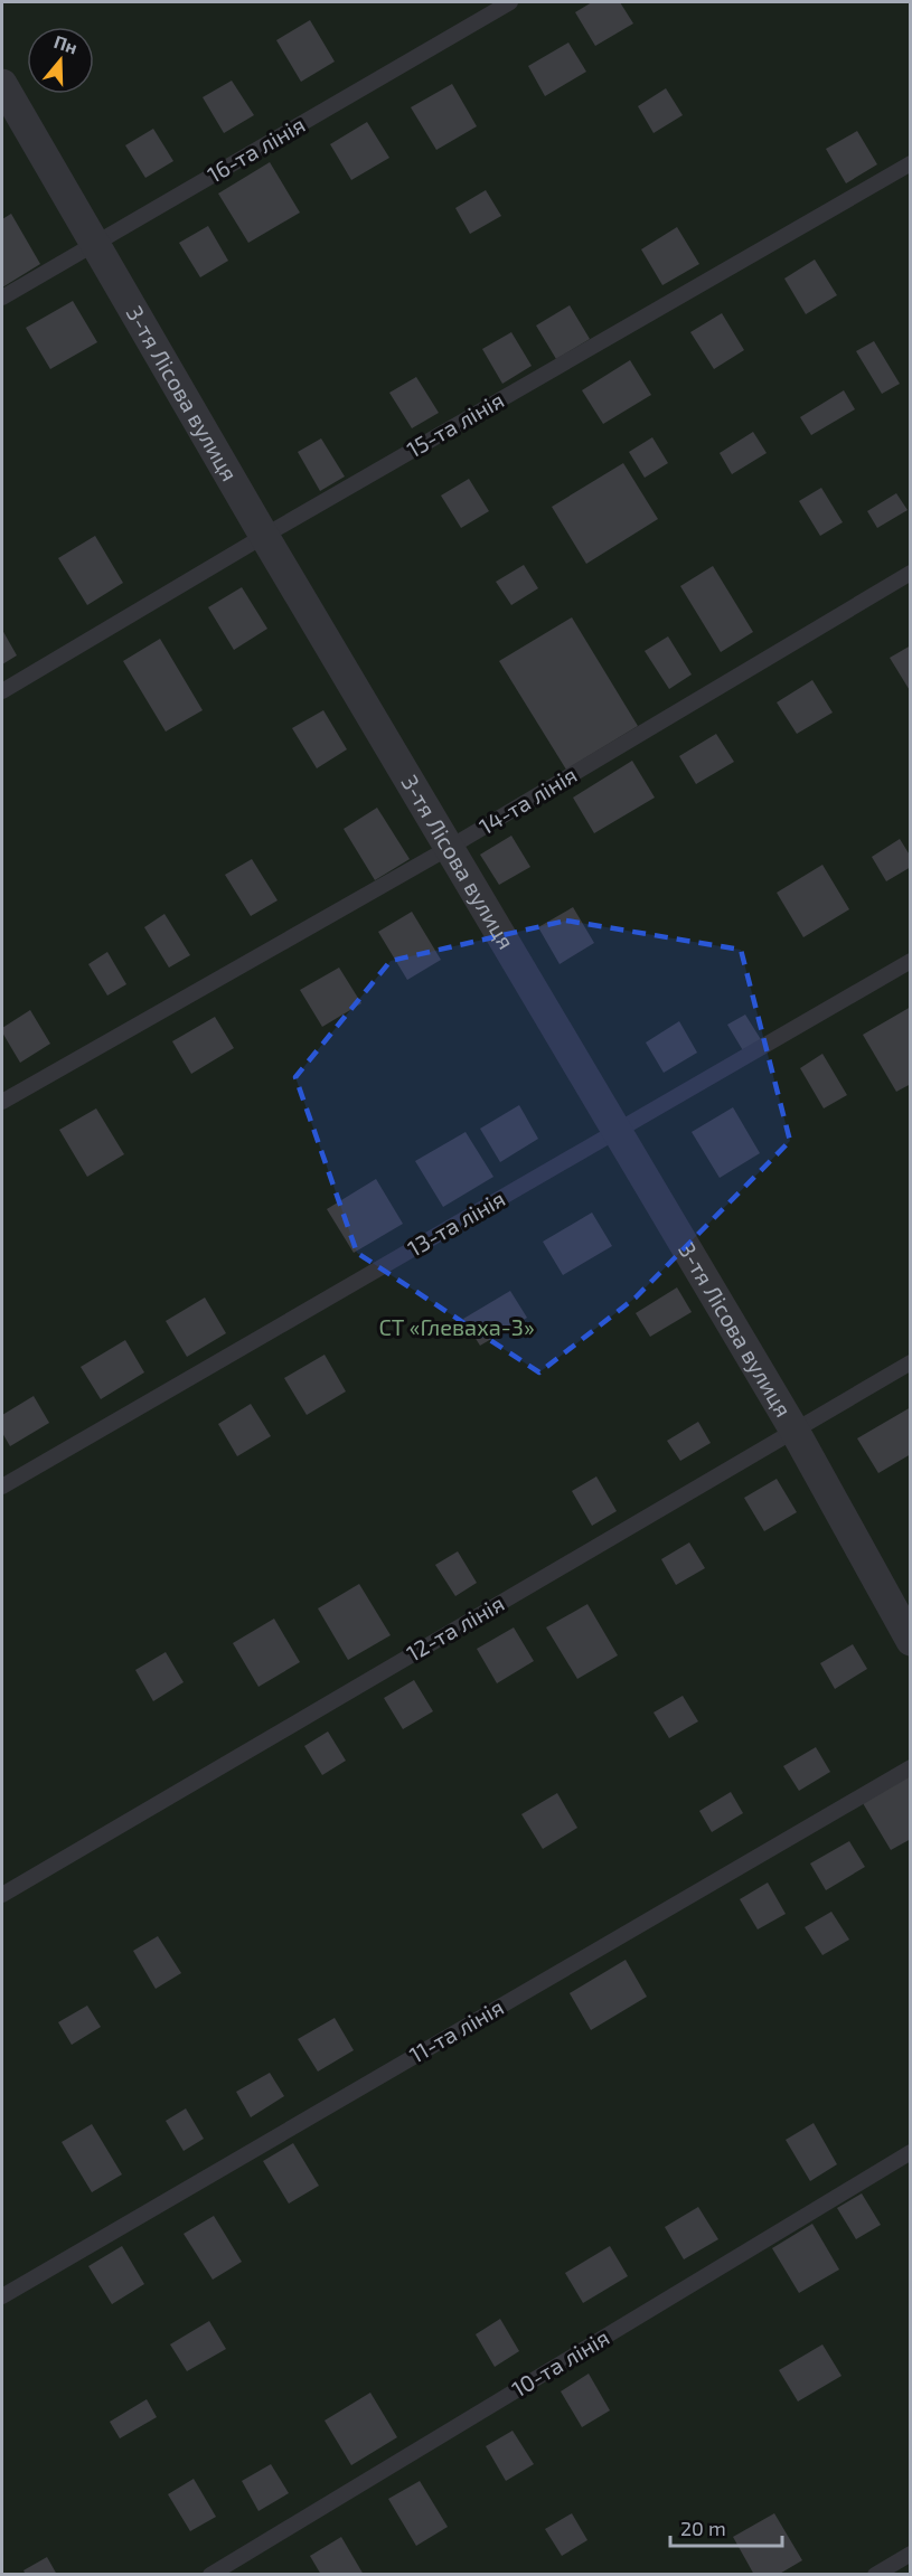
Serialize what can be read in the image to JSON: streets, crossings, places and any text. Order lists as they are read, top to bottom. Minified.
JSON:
{"streets":{"street":["3-тя Лісова вулиця"],"lane":["16-та лінія","15-та лінія","14-та лінія","13-та лінія","12-та лінія","11-та лінія","10-та лінія"]},"crossings":[["16-та лінія","3-тя Лісова вулиця"],["3-тя Лісова вулиця","15-та лінія"],["3-тя Лісова вулиця","14-та лінія"],["3-тя Лісова вулиця","13-та лінія"],["3-тя Лісова вулиця","12-та лінія"]],"parks":["СТ «Глеваха-3»"],"scale_bar":"20 m","north":"top"}
